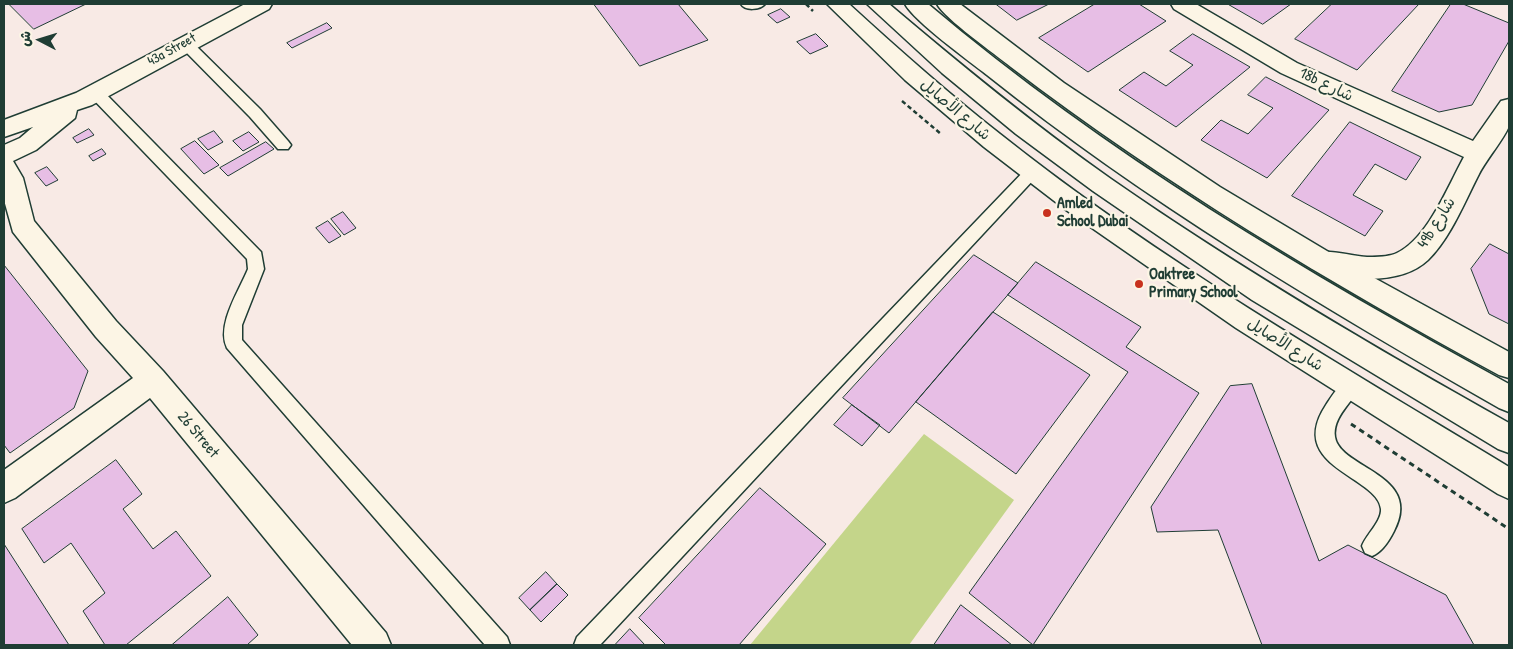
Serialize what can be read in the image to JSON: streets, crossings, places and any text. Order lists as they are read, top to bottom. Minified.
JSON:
{"streets":{"street":["43a Street","18b شارع","شارع الأصايل","49b شارع","26 Street"]},"crossings":[["18b شارع","49b شارع"]],"places":["Amled School Dubai","Oaktree Primary School"],"north":"left"}
